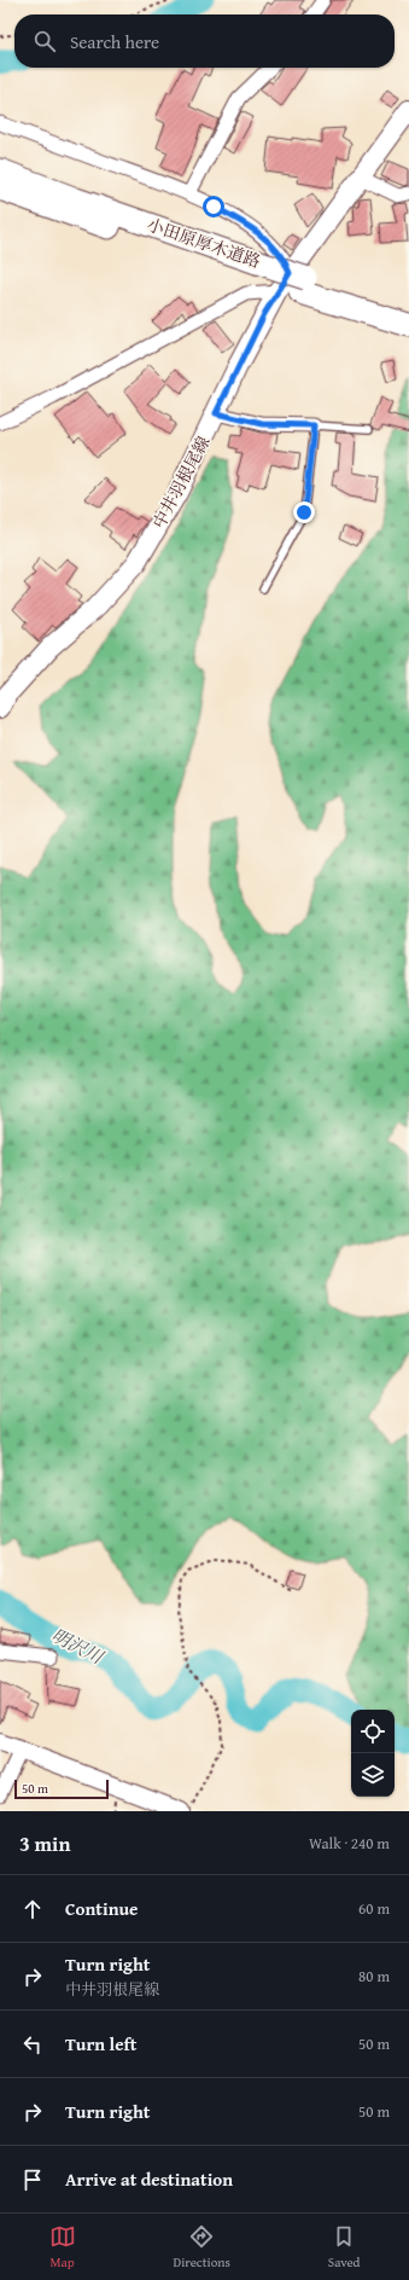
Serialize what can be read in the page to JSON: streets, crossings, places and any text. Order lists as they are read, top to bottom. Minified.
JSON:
{"streets":{"highway":["小田原厚木道路"],"main road":["中井羽根尾線"]},"crossings":[["小田原厚木道路","中井羽根尾線"]],"water":["明沢川"],"scale_bar":"50 m","page":{"search":"Search here","scale":"50 m","heading":["3 min","Walk · 240 m"],"list":[["Continue","60 m"],["Turn right","中井羽根尾線","80 m"],["Turn left","50 m"],["Turn right","50 m"],"Arrive at destination"],"nav":["Map","Directions","Saved"]}}
